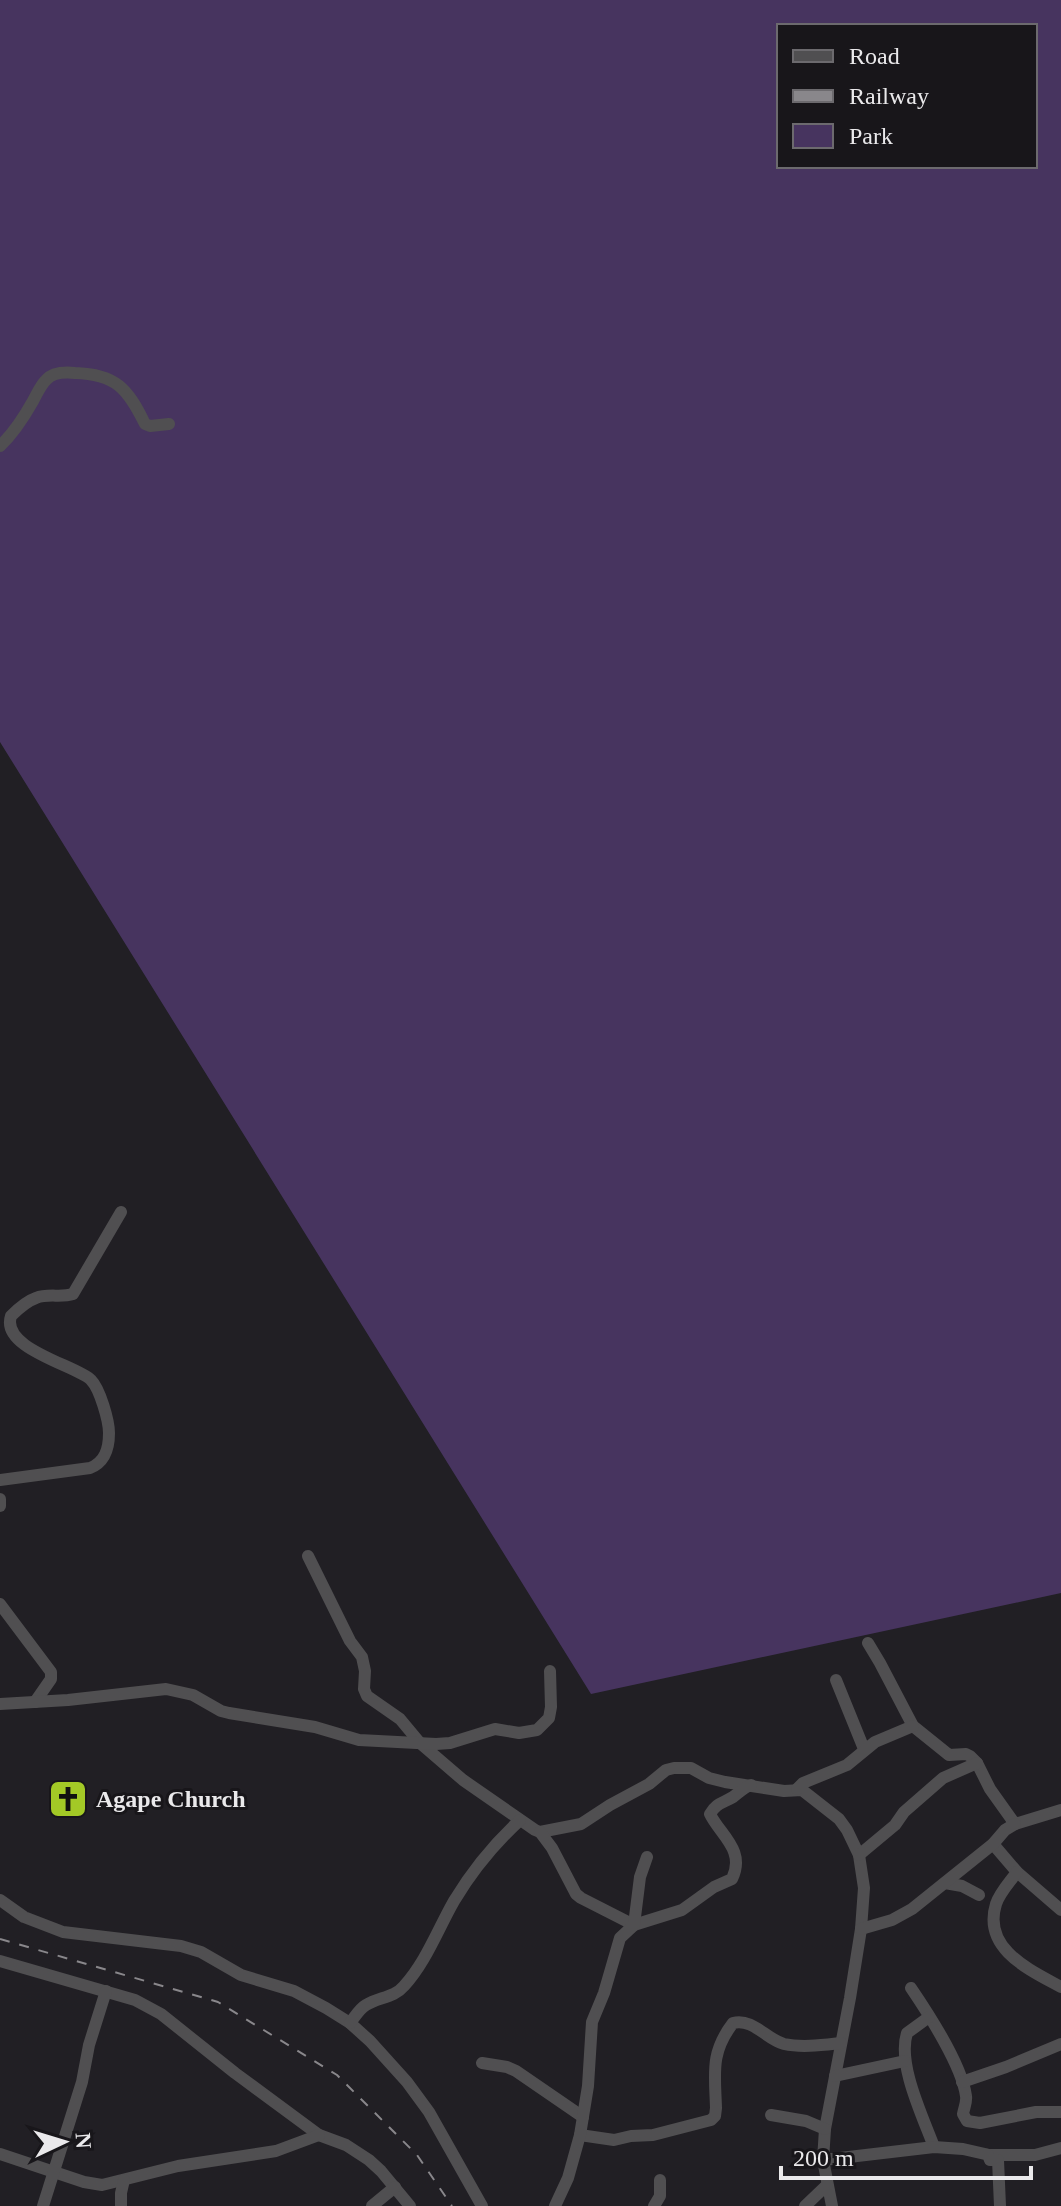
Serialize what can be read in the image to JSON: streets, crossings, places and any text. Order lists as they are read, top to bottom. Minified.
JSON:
{"places":{"church":["Agape Church"]},"legend":["Road","Railway","Park"],"scale_bar":"200 m","north":"right"}
